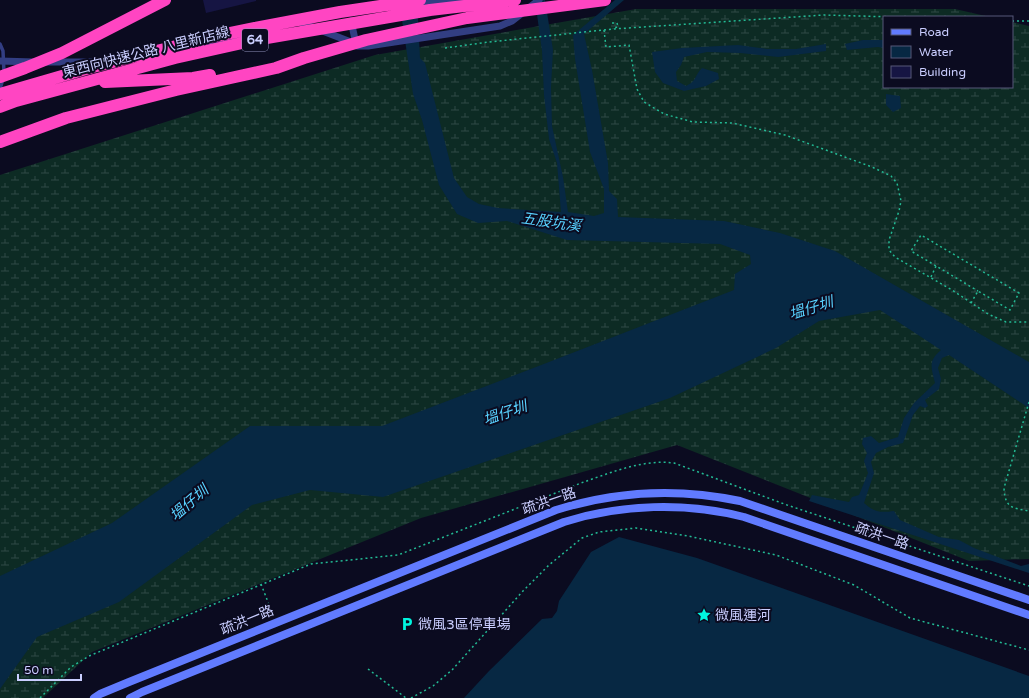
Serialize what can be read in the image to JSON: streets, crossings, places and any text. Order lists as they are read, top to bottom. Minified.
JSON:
{"streets":{"highway":["64","東西向快速公路 八里新店線"],"street":["疏洪一路"]},"water":["五股坑溪","塭仔圳"],"places":{"place":["微風運河"],"parking":["微風3區停車場"]},"legend":["Road","Water","Building"],"scale_bar":"50 m"}
